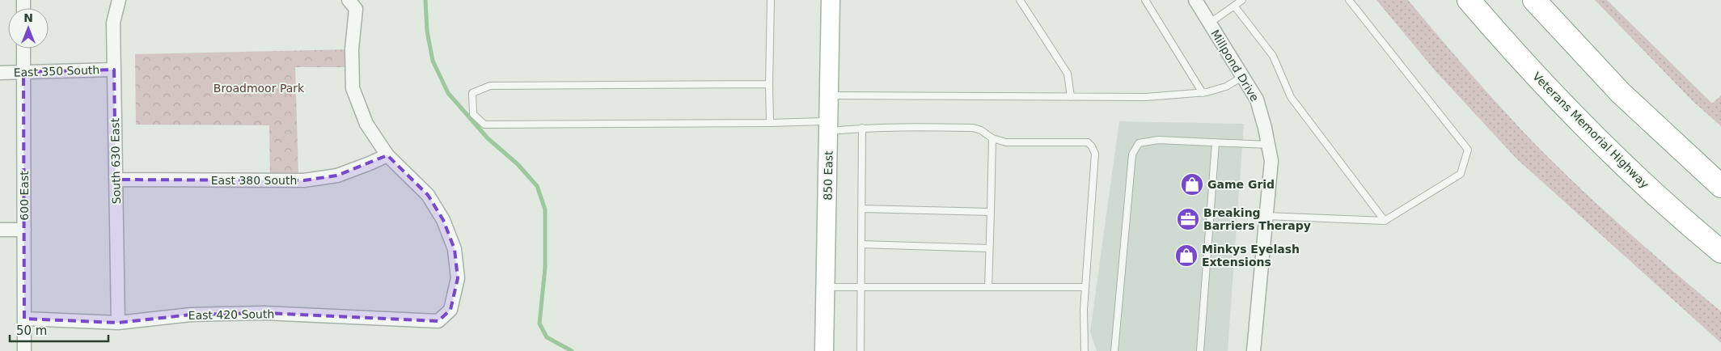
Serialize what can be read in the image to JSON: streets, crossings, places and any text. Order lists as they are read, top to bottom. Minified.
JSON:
{"streets":{"highway":["Veterans Memorial Highway"],"main road":["850 East"],"street":["Millpond Drive","East 350 South","South 630 East","East 380 South","600 East","East 420 South"]},"crossings":[["East 350 South","South 630 East"],["East 350 South","600 East"],["South 630 East","East 380 South"],["South 630 East","East 420 South"],["East 380 South","East 420 South"],["600 East","East 420 South"]],"parks":["Broadmoor Park"],"places":{"shop":["Game Grid","Minkys Eyelash Extensions"],"office":["Breaking Barriers Therapy"]},"scale_bar":"50 m","north":"top"}
